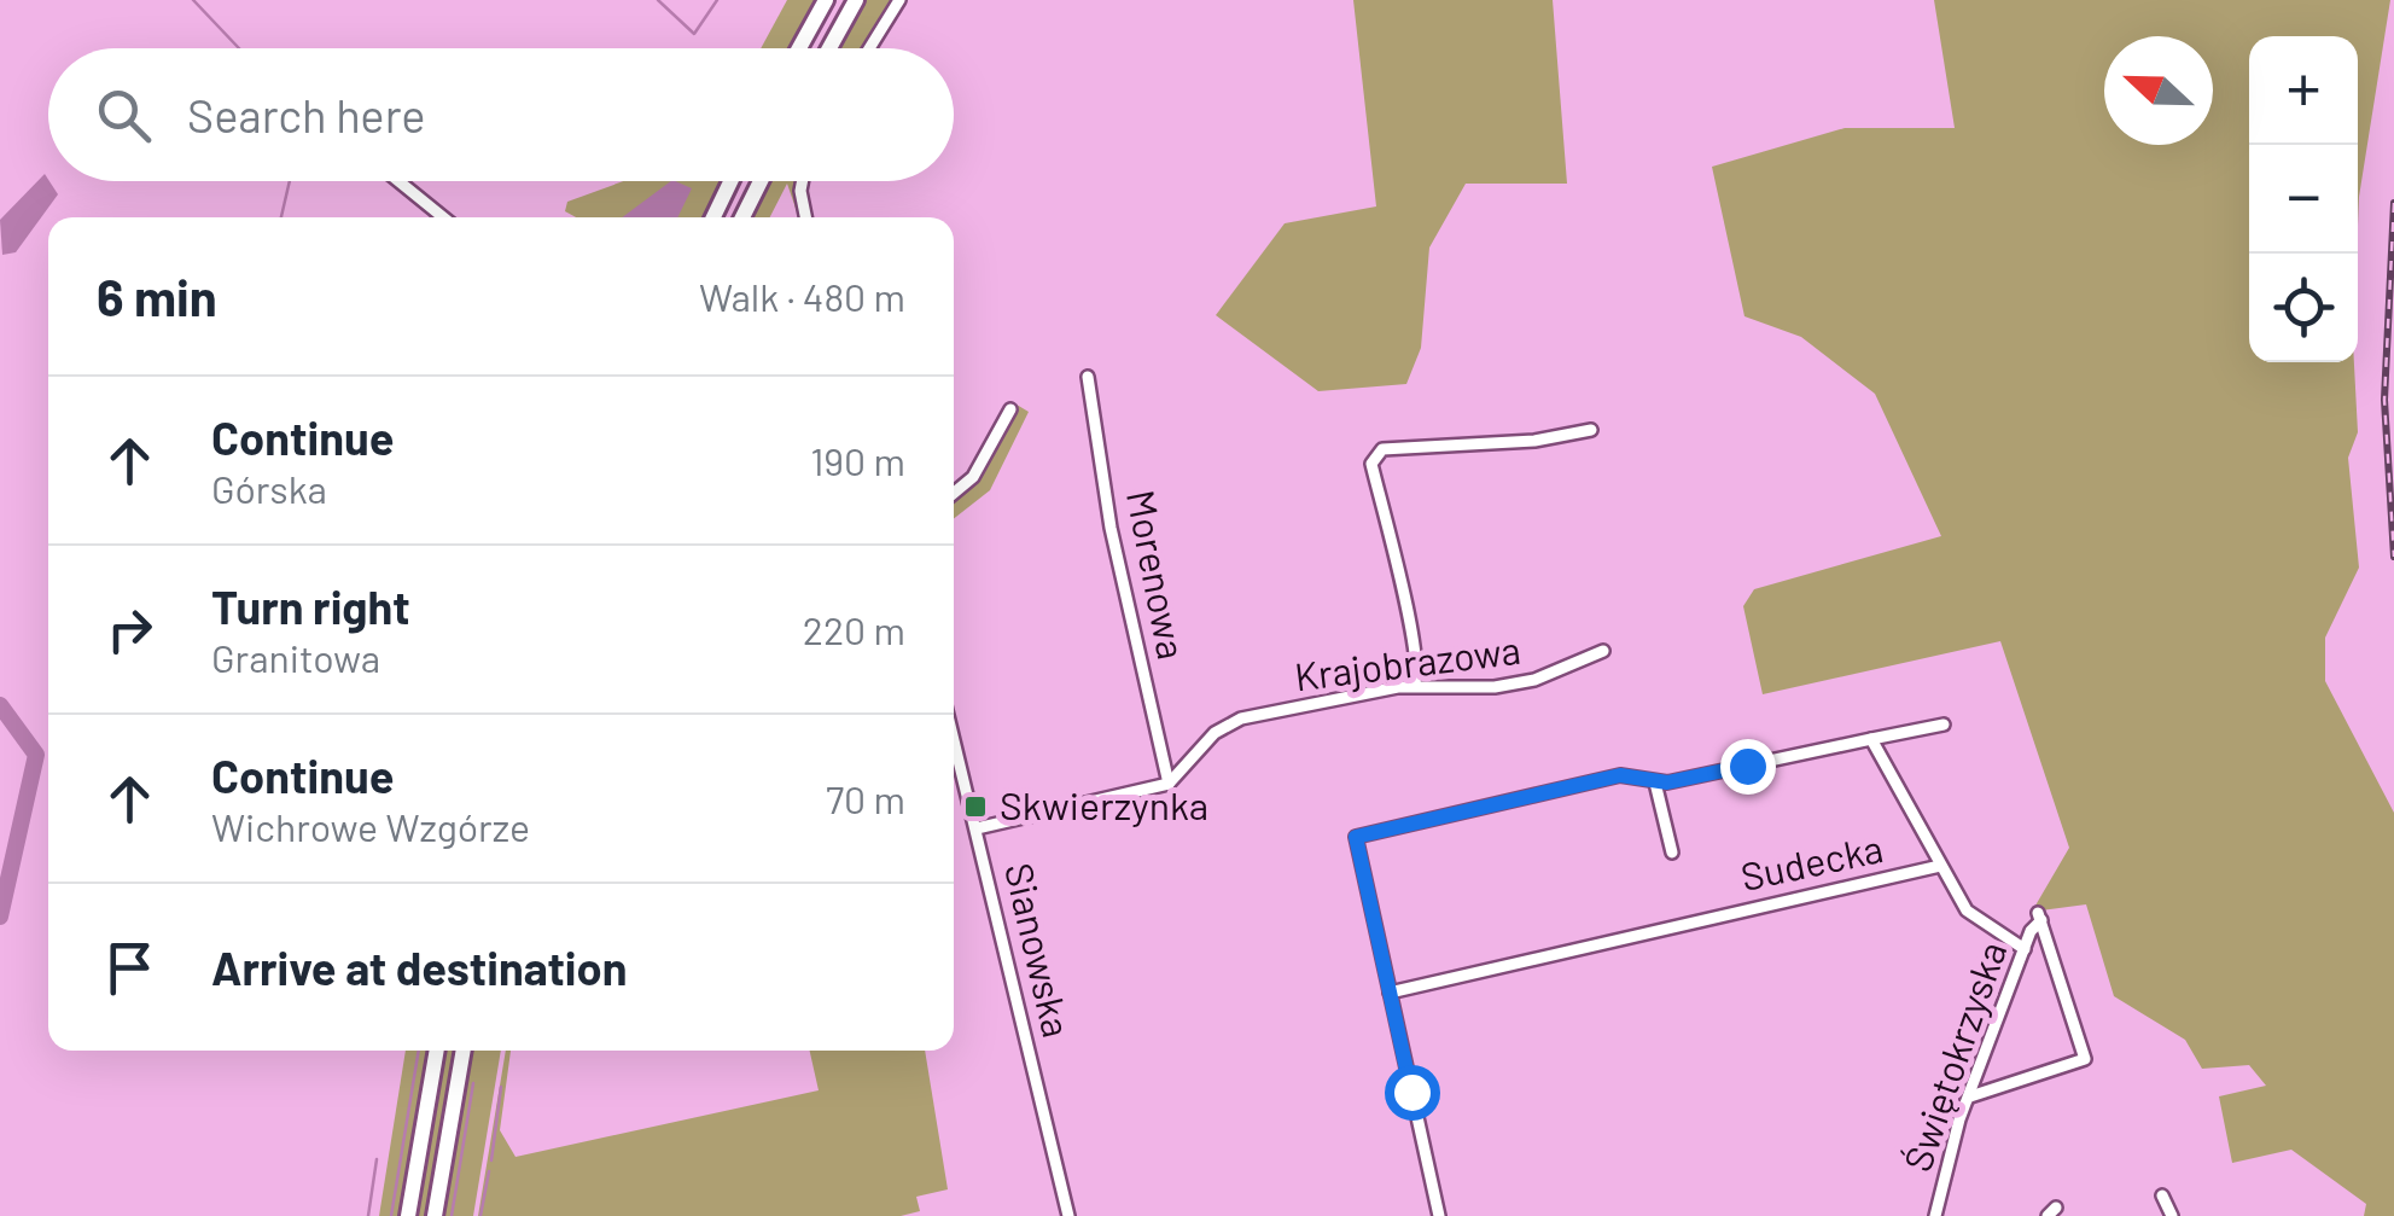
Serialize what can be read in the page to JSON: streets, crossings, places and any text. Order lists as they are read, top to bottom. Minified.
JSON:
{"streets":{"street":["Morenowa","Krajobrazowa","Sudecka","Sianowska","Świętokrzyska"]},"crossings":[["Morenowa","Krajobrazowa"]],"places":{"transit":["Skwierzynka"]},"north":"left","page":{"map_buttons":["+","−"],"search":"Search here","heading":["6 min","Walk · 480 m"],"list":[["Continue","Górska","190 m"],["Turn right","Granitowa","220 m"],["Continue","Wichrowe Wzgórze","70 m"],"Arrive at destination"]}}
